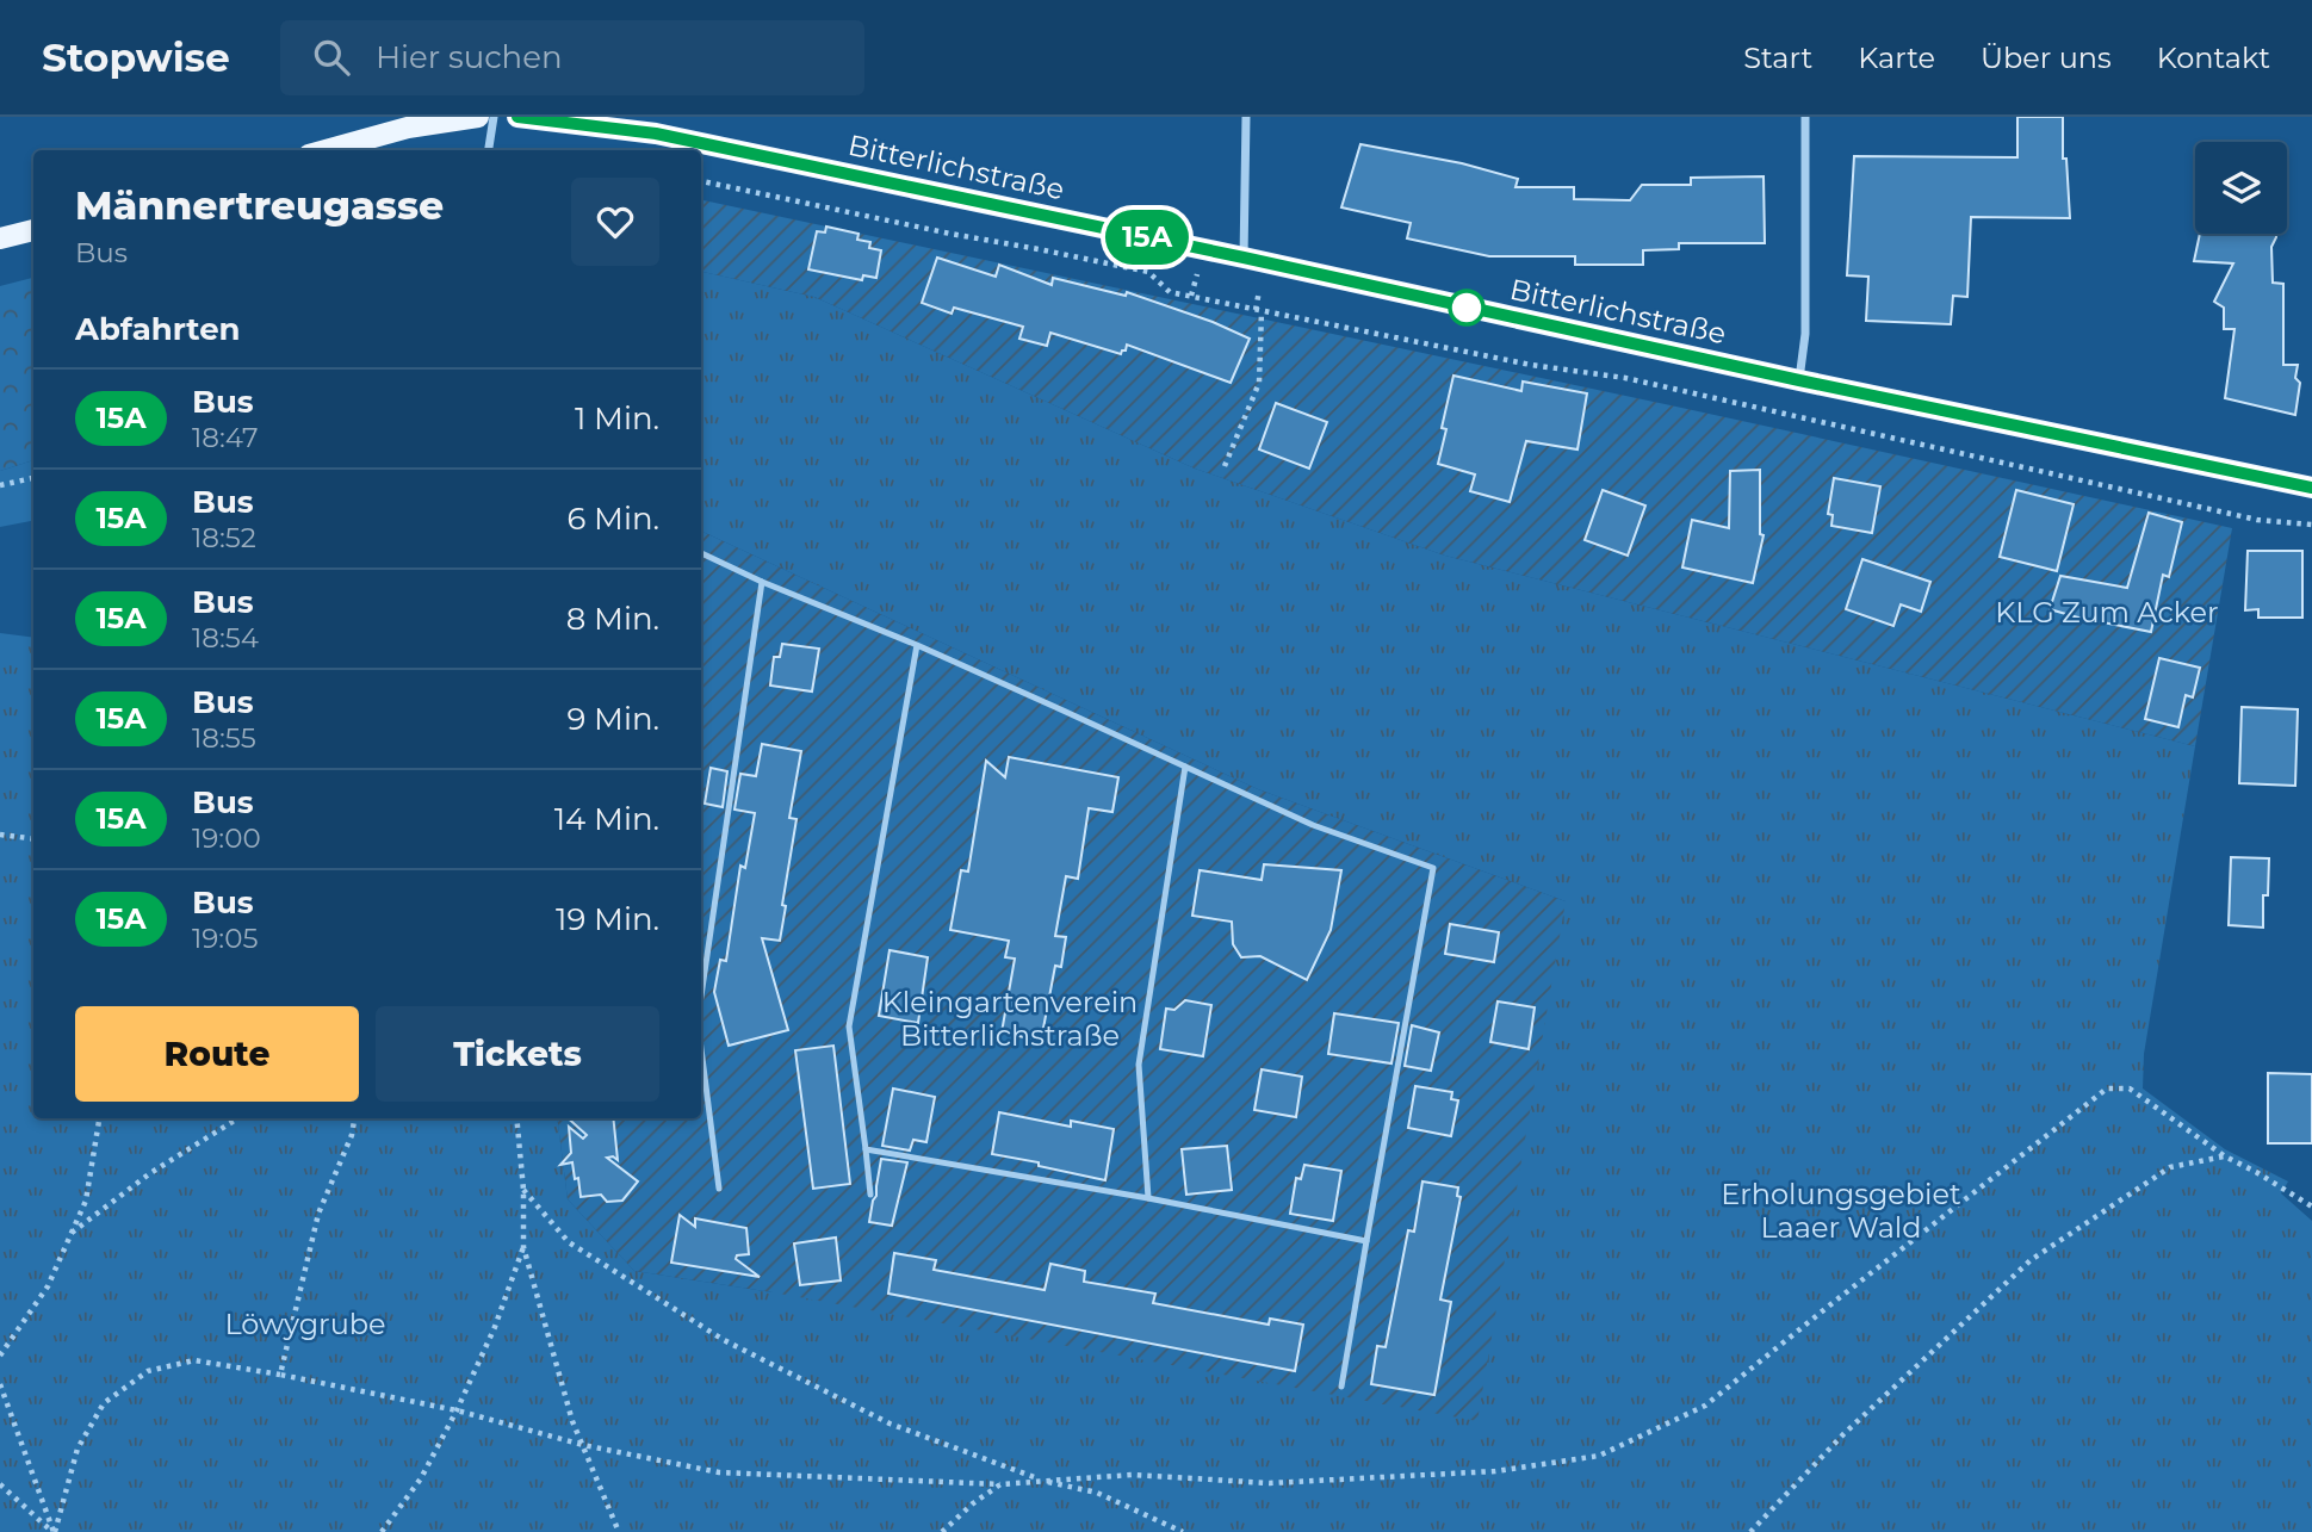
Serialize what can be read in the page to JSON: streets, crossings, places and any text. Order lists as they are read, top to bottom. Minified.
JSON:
{"streets":{"main road":["Bitterlichstraße"]},"parks":["KLG Zum Acker","Kleingartenverein Bitterlichstraße","Erholungsgebiet Laaer Wald","Löwygrube"],"lines":["bus line 15A"],"page":{"header":"Stopwise","search":"Hier suchen","nav":["Start","Karte","Über uns","Kontakt"],"on_map":"15A","heading":[["Männertreugasse","Bus"],"Abfahrten"],"list":[{"mark":"15A","name":"Bus","note":"18:47","value":"1 Min."},{"mark":"15A","name":"Bus","note":"18:52","value":"6 Min."},{"mark":"15A","name":"Bus","note":"18:54","value":"8 Min."},{"mark":"15A","name":"Bus","note":"18:55","value":"9 Min."},{"mark":"15A","name":"Bus","note":"19:00","value":"14 Min."},{"mark":"15A","name":"Bus","note":"19:05","value":"19 Min."}],"buttons":["Route","Tickets"]}}
